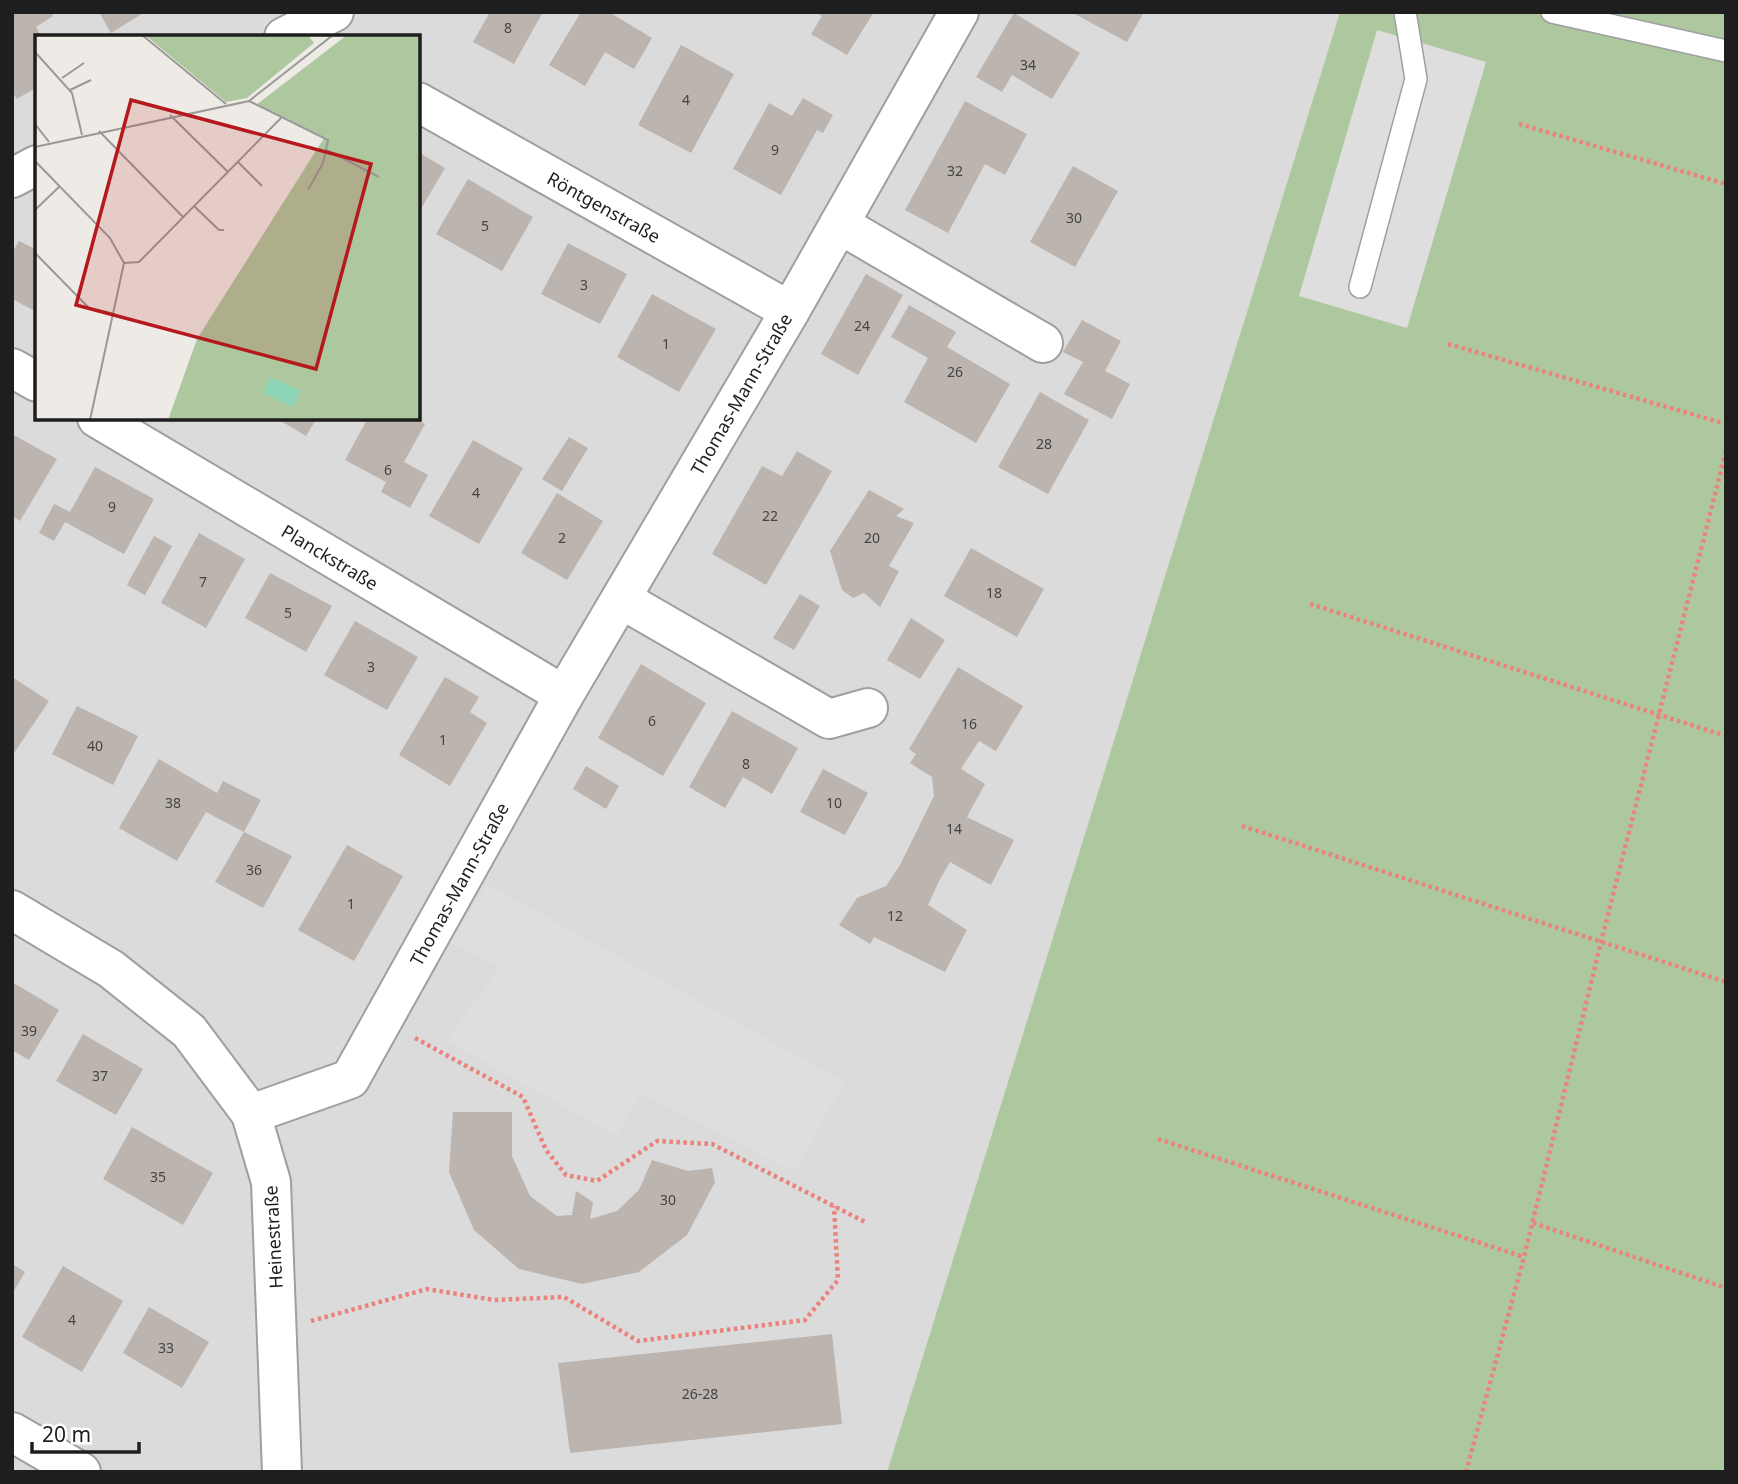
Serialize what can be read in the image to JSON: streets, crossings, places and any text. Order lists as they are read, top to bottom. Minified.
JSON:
{"streets":{"street":["Röntgenstraße","Thomas-Mann-Straße","Planckstraße","Heinestraße"]},"crossings":[["Röntgenstraße","Thomas-Mann-Straße"],["Thomas-Mann-Straße","Planckstraße"],["Thomas-Mann-Straße","Heinestraße"]],"house_numbers":["8","34","4","9","32","30","5","3","24","1","26","28","6","4","9","22","2","20","7","18","5","3","6","16","1","40","8","38","10","14","36","1","12","39","37","35","30","4","33","26-28"],"scale_bar":"20 m"}
